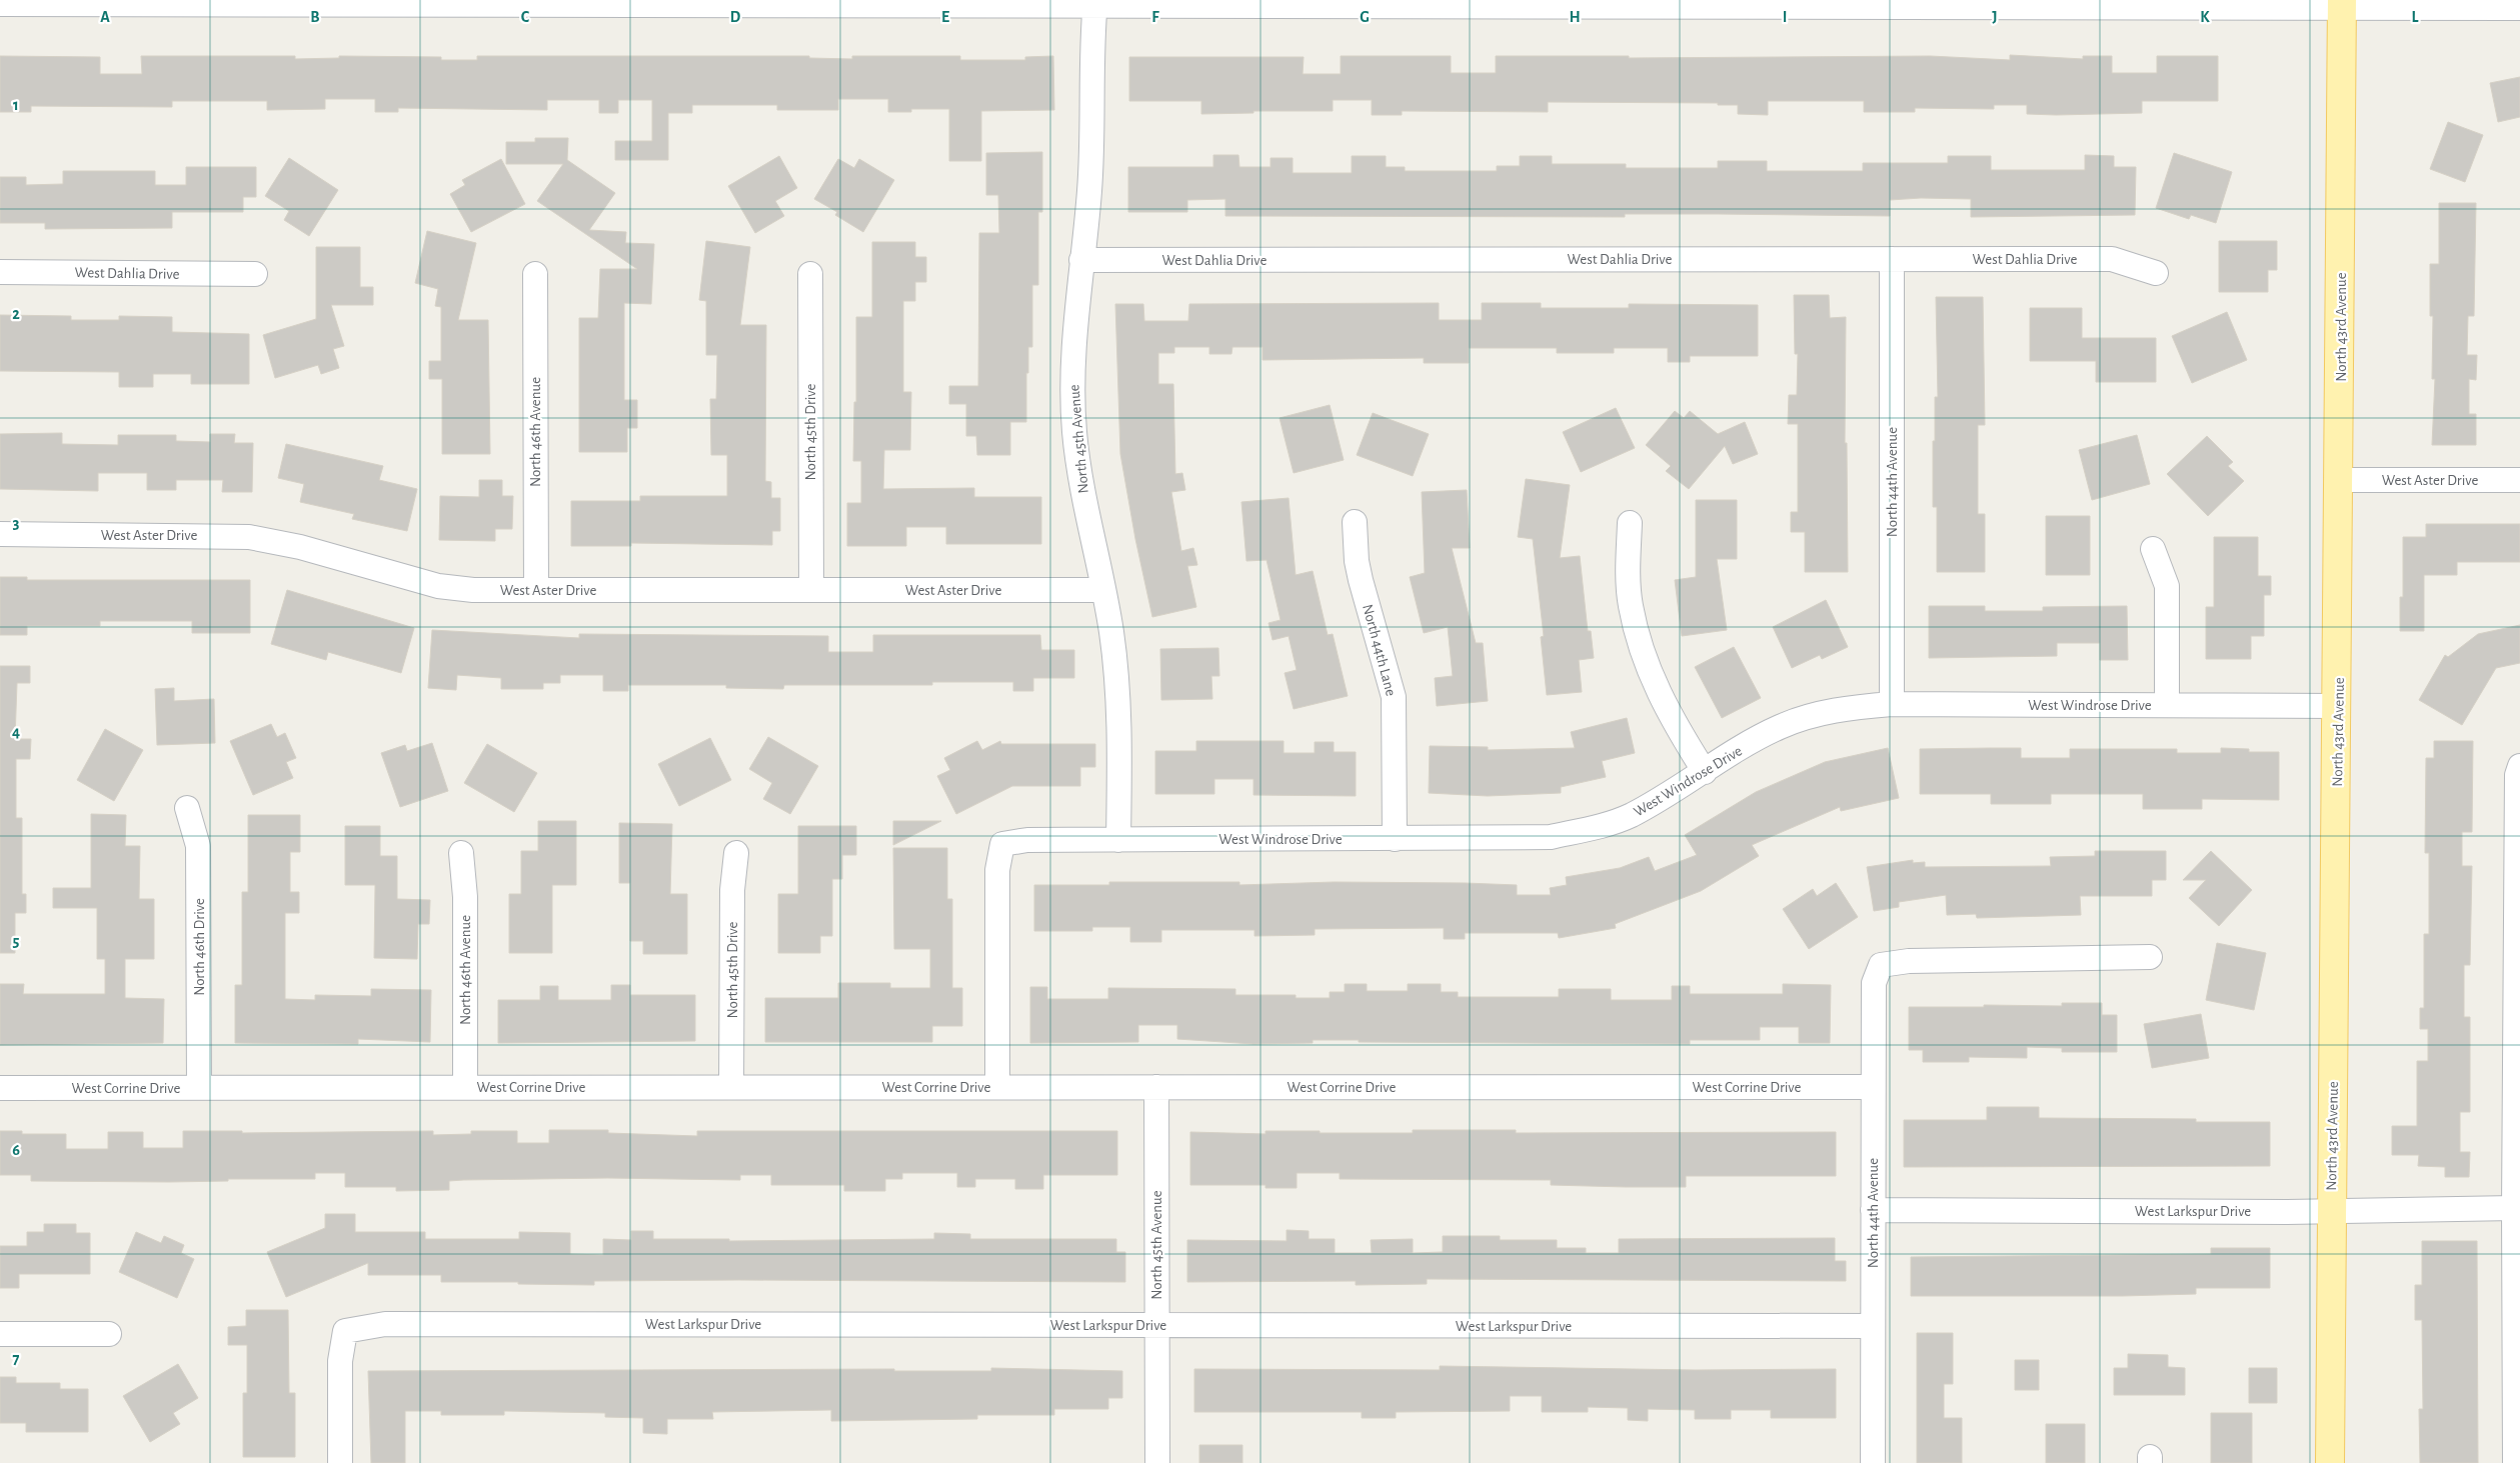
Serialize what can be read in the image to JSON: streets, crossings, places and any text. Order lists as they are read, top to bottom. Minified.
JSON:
{"streets":{"main road":["North 43rd Avenue"],"street":["West Dahlia Drive","North 46th Avenue","North 45th Drive","North 45th Avenue","West Aster Drive","North 44th Avenue","North 44th Lane","West Windrose Drive","North 46th Drive","West Corrine Drive","West Larkspur Drive"]},"crossings":[["West Dahlia Drive","North 45th Avenue"],["West Dahlia Drive","North 44th Avenue"],["North 43rd Avenue","West Aster Drive"],["North 43rd Avenue","West Windrose Drive"],["North 43rd Avenue","West Larkspur Drive"],["North 46th Avenue","West Aster Drive"],["North 46th Avenue","West Corrine Drive"],["North 45th Drive","West Aster Drive"],["North 45th Drive","West Corrine Drive"],["North 45th Avenue","West Aster Drive"],["North 45th Avenue","West Windrose Drive"],["North 45th Avenue","West Corrine Drive"],["North 45th Avenue","West Larkspur Drive"],["North 44th Avenue","West Windrose Drive"],["North 44th Avenue","West Corrine Drive"],["North 44th Avenue","West Larkspur Drive"],["North 44th Lane","West Windrose Drive"],["West Windrose Drive","West Corrine Drive"],["North 46th Drive","West Corrine Drive"]],"grid":{"columns":["A","B","C","D","E","F","G","H","I","J","K","L"],"rows":["1","2","3","4","5","6","7"]}}
